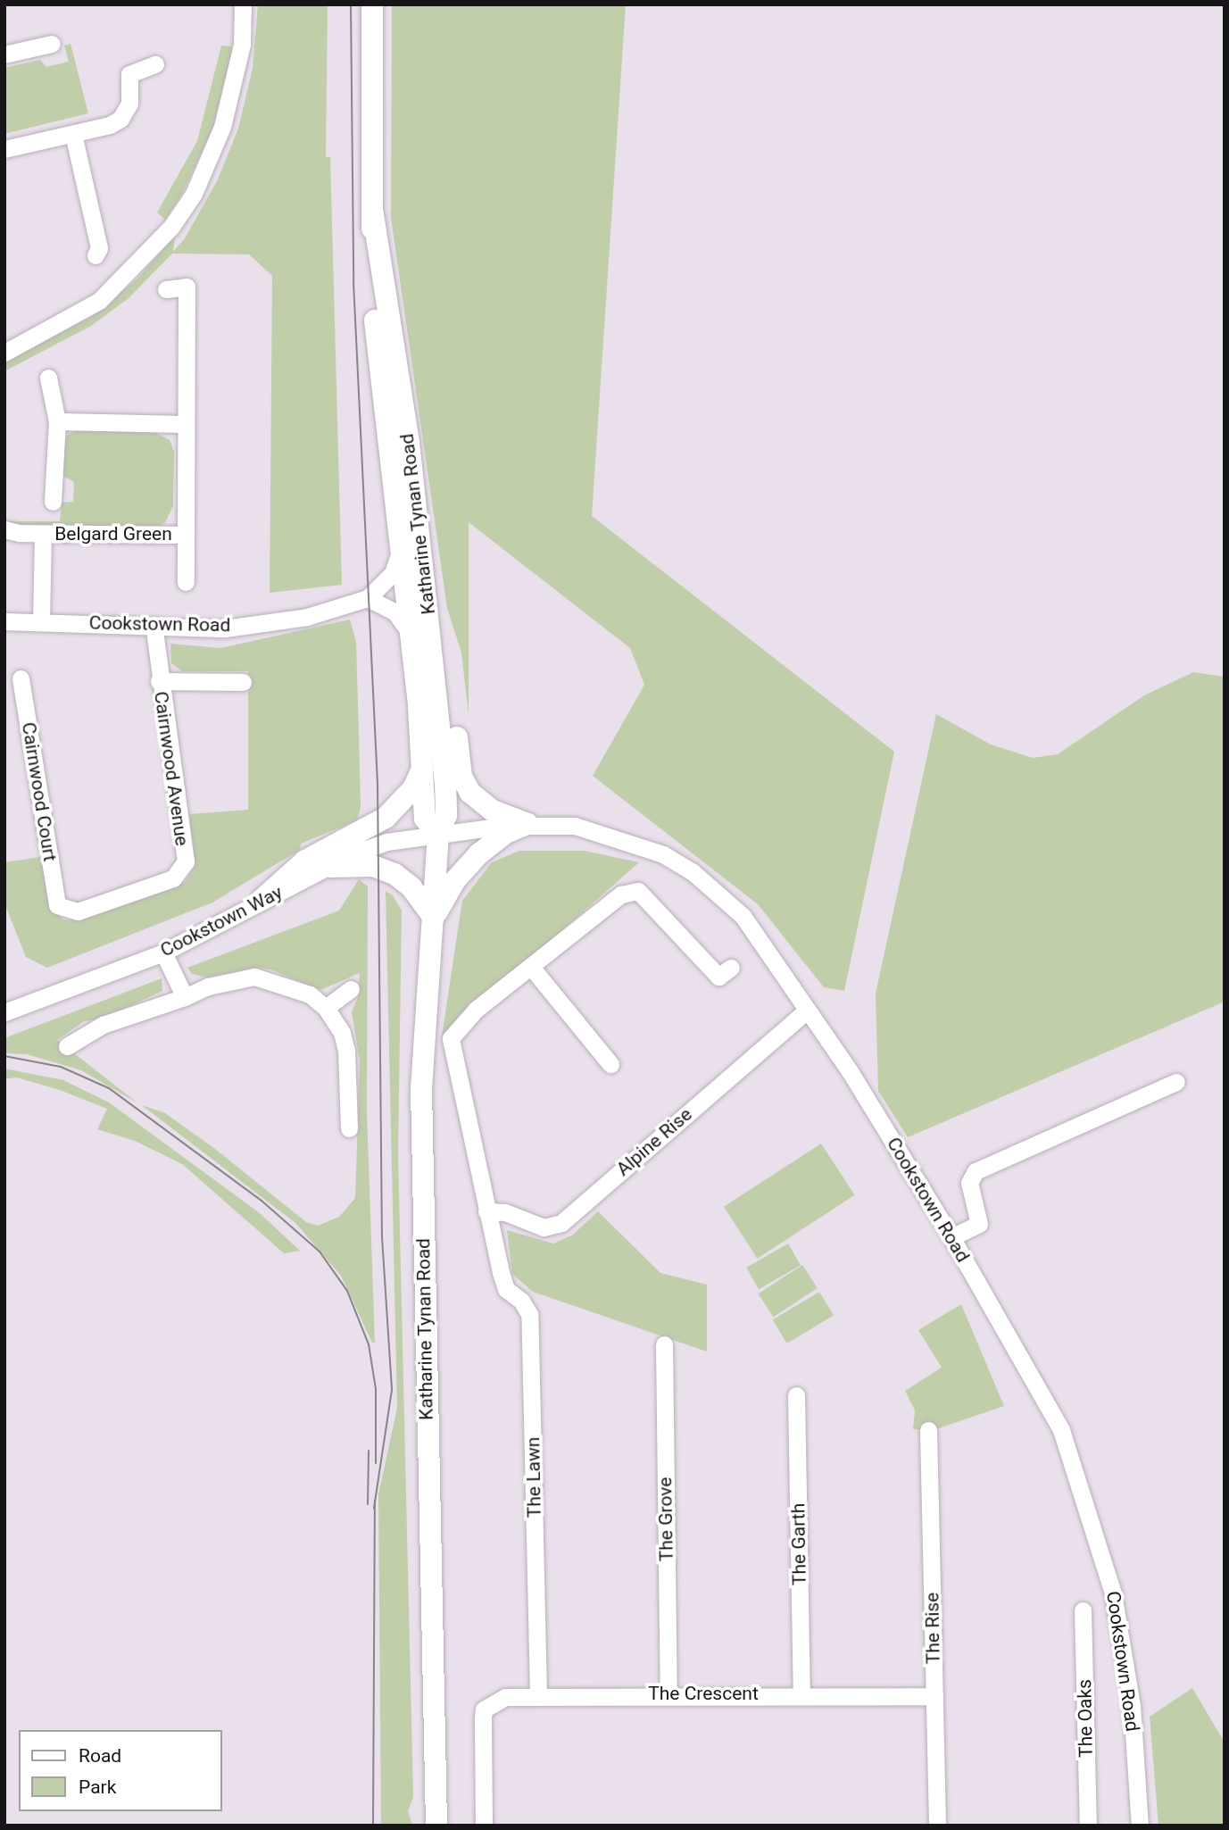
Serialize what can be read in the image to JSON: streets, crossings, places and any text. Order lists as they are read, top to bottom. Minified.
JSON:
{"streets":{"main road":["Katharine Tynan Road"],"street":["Belgard Green","Cookstown Road","Cairnwood Avenue","Cairnwood Court","Cookstown Way","Alpine Rise","The Lawn","The Grove","The Garth","The Rise","The Crescent","The Oaks"]},"crossings":[["Katharine Tynan Road","Cookstown Road"],["Katharine Tynan Road","Cookstown Way"],["Belgard Green","Cookstown Road"],["Cookstown Road","Cairnwood Avenue"],["Cookstown Road","Cookstown Way"],["Cookstown Road","Alpine Rise"],["Cairnwood Avenue","Cairnwood Court"],["Alpine Rise","The Lawn"],["The Lawn","The Crescent"],["The Grove","The Crescent"],["The Garth","The Crescent"],["The Rise","The Crescent"]],"legend":["Road","Park"]}
